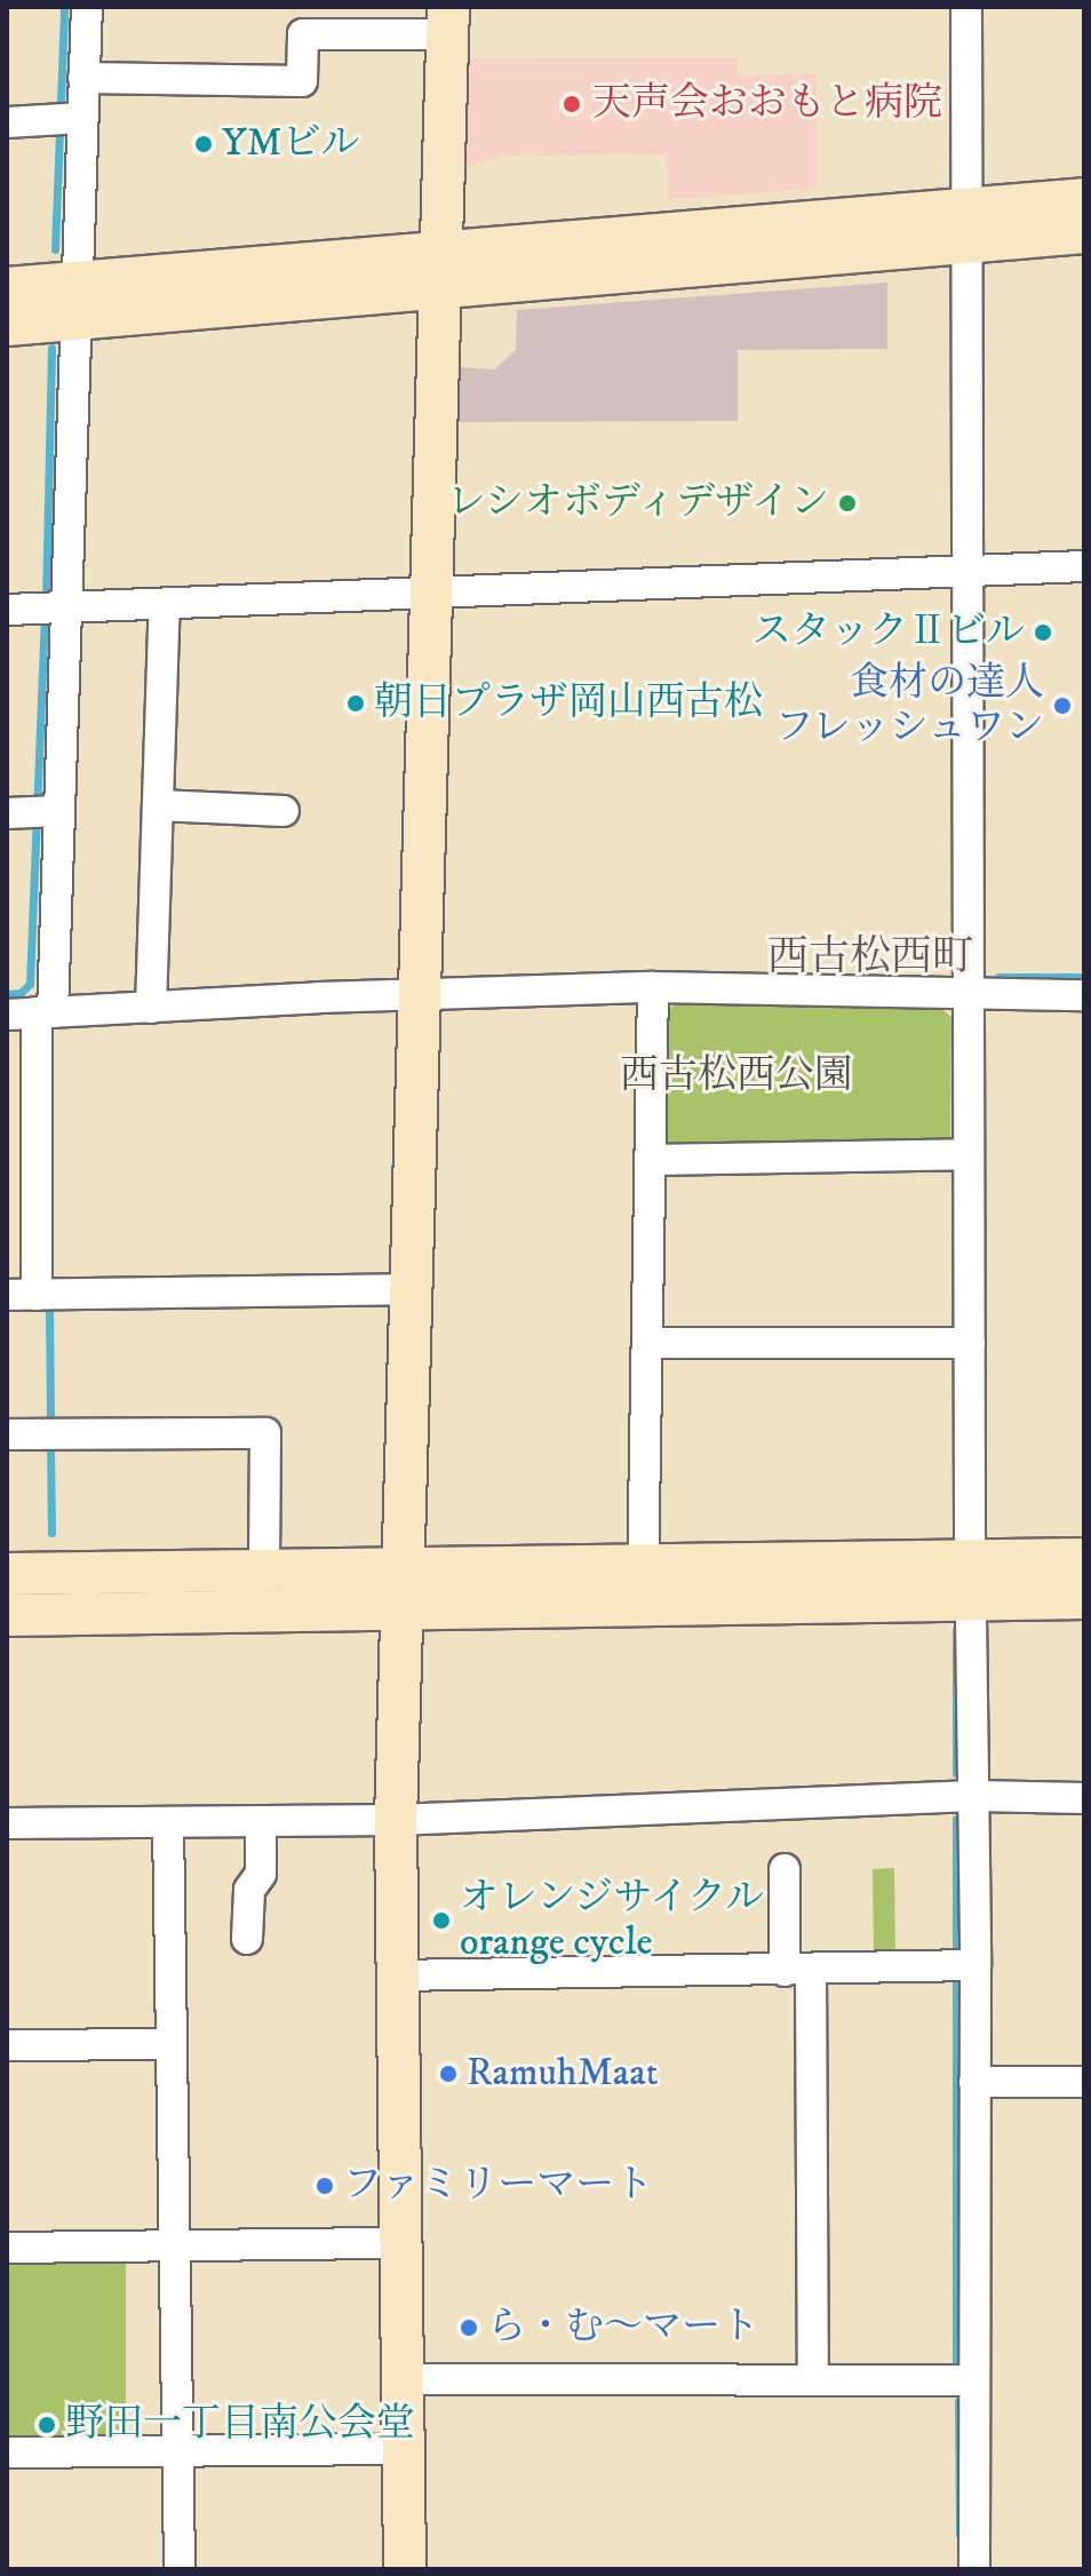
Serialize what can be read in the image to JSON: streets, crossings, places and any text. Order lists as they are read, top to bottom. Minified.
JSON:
{"districts":["西古松西町"],"parks":["西古松西公園"],"places":["天声会おおもと病院","YMビル","レシオボディデザイン","スタックⅡビル","朝日プラザ岡山西古松","食材の達人 フレッシュワン","オレンジサイクル orange cycle","RamuhMaat","ファミリーマート","ら・む～マート","野田一丁目南公会堂"]}
